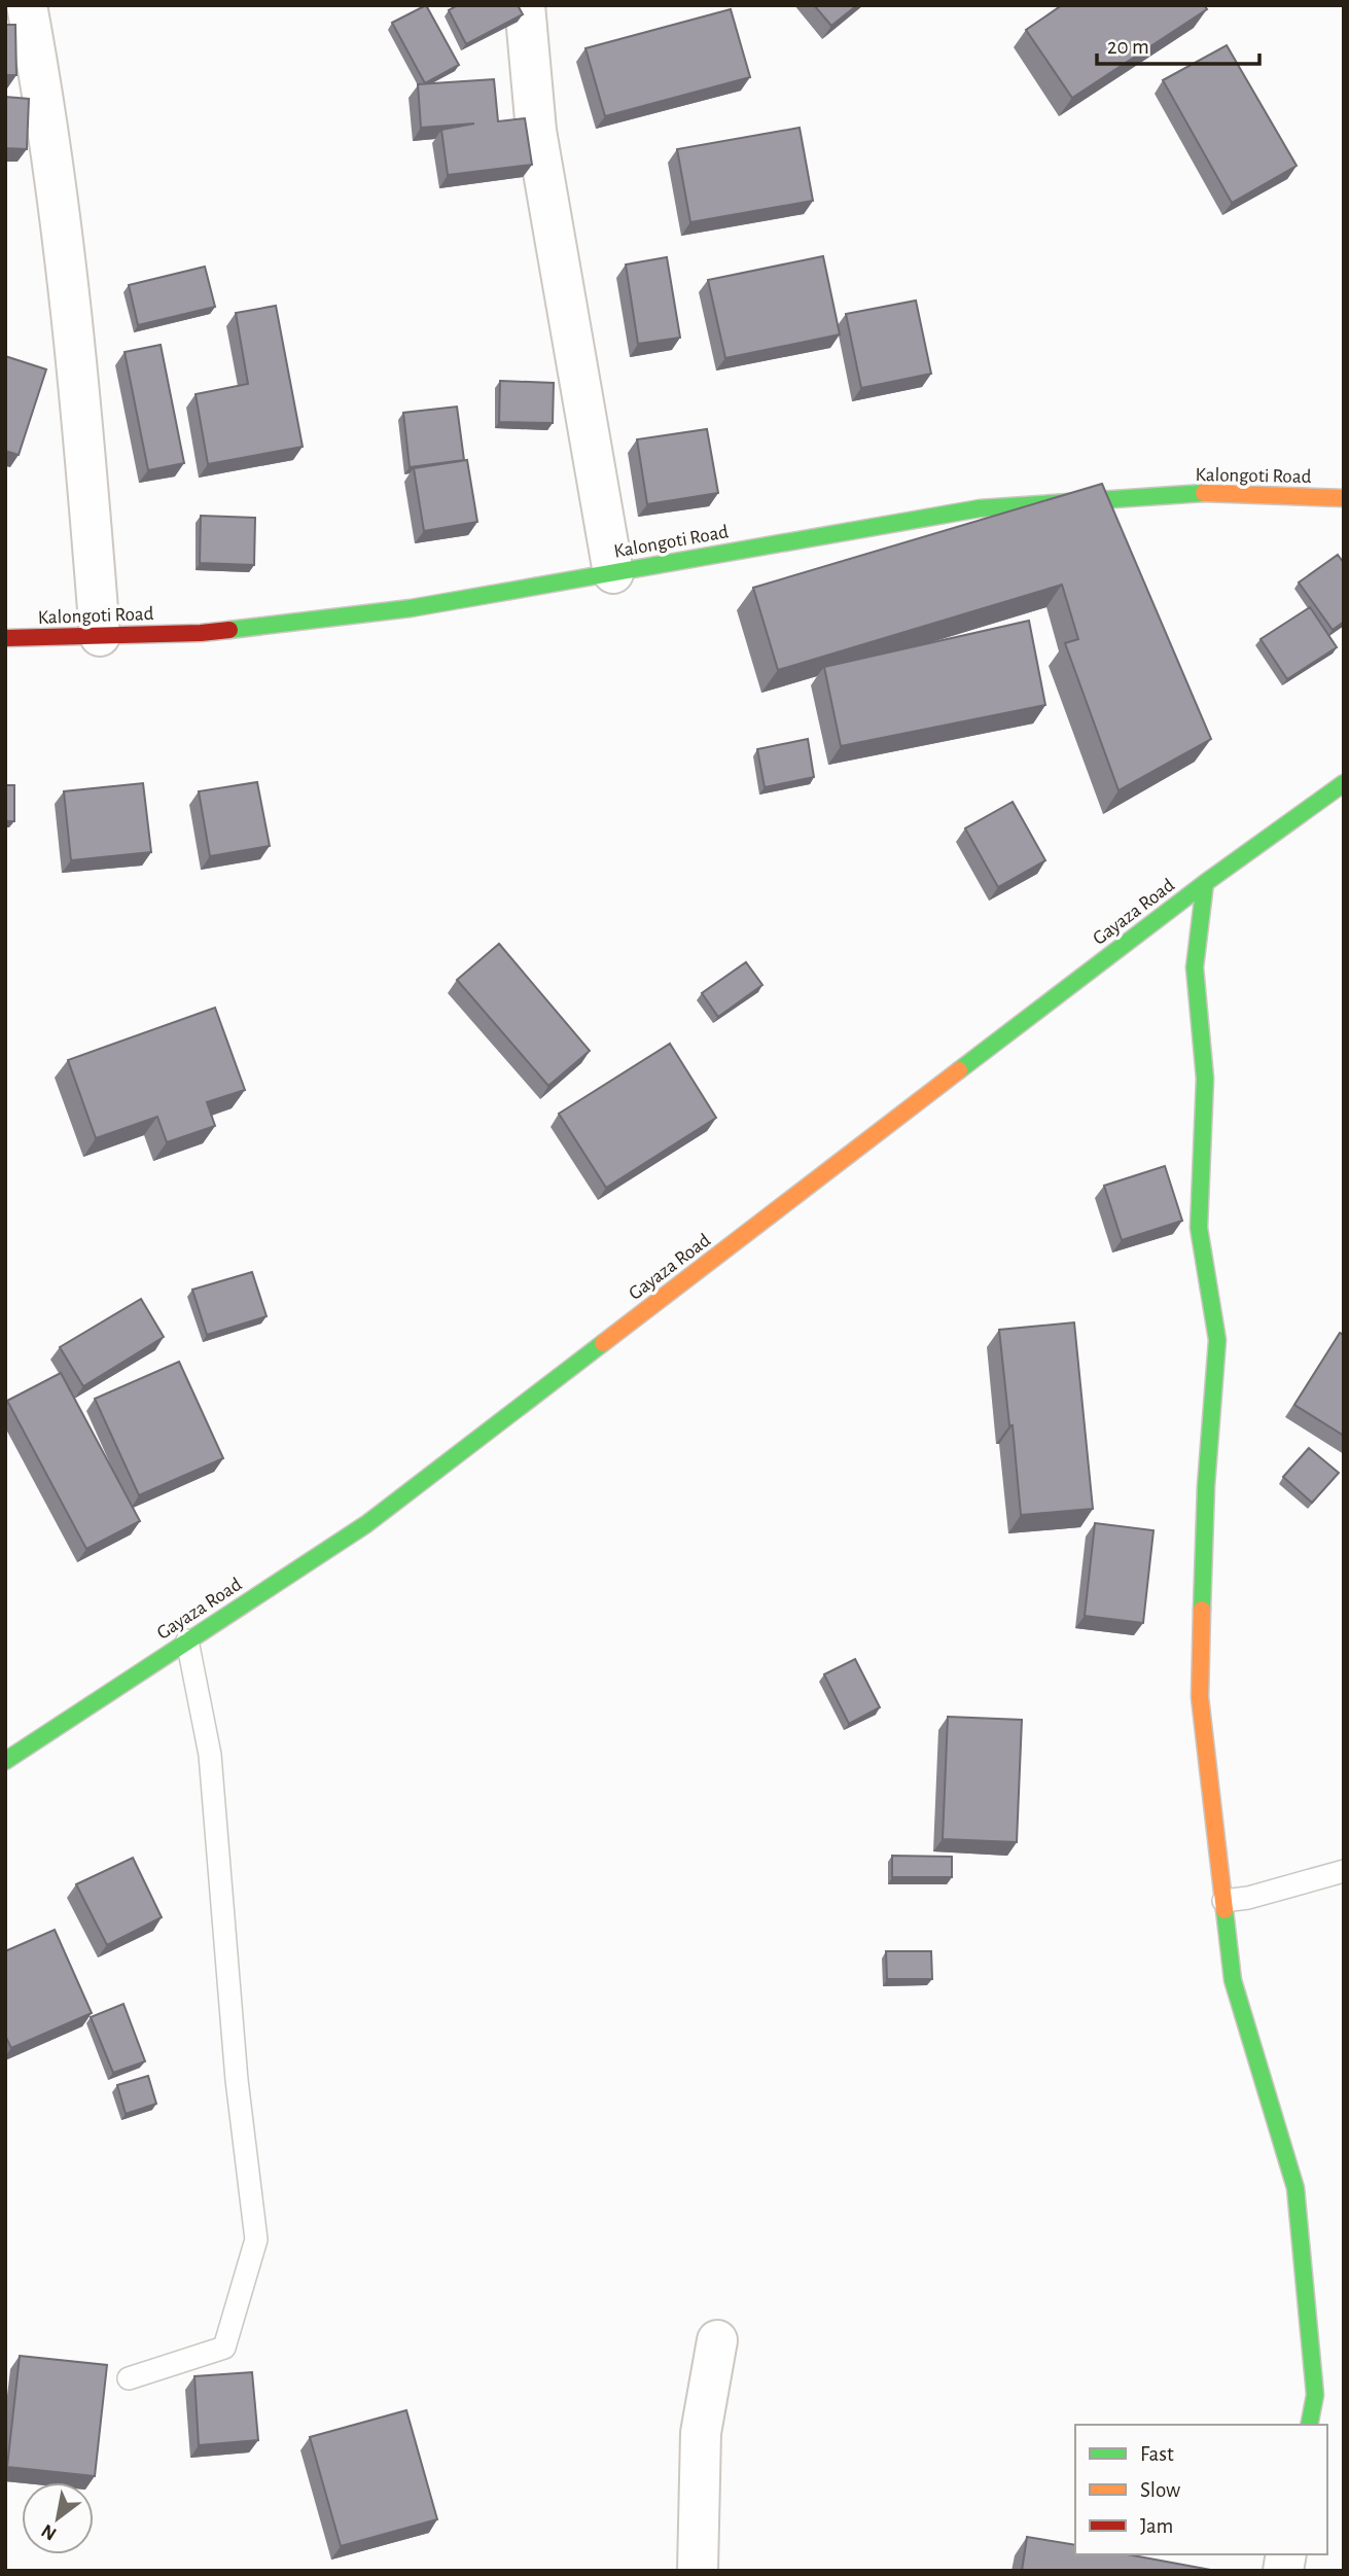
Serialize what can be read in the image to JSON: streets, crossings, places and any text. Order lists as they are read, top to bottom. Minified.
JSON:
{"streets":{"street":["Kalongoti Road","Gayaza Road"]},"legend":["Fast","Slow","Jam"],"scale_bar":"20 m","north":"bottom left"}
